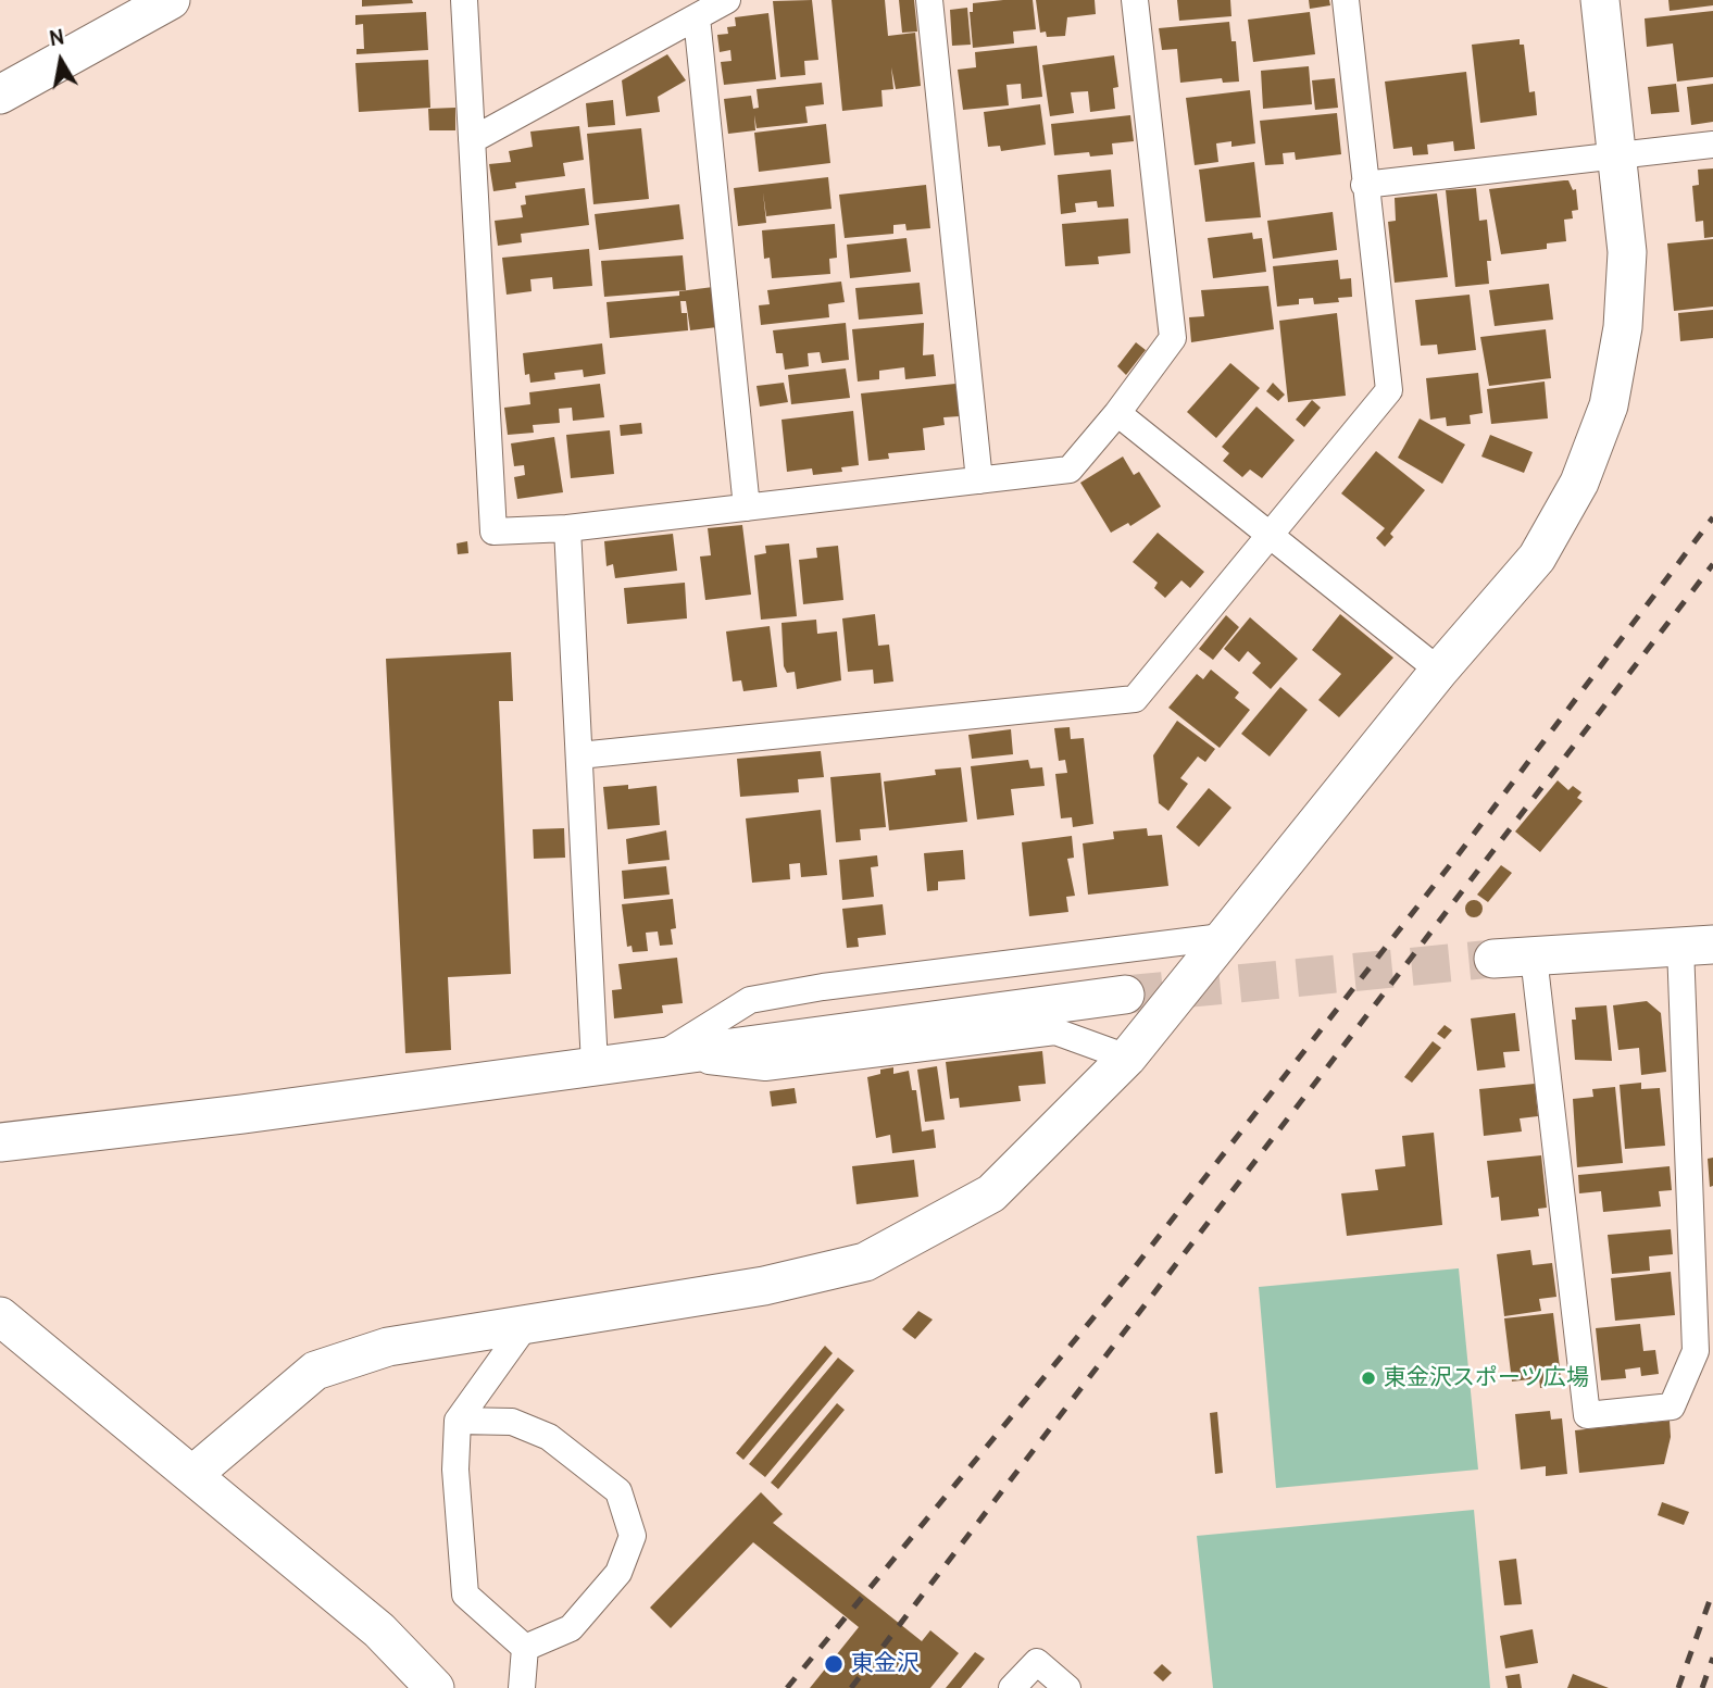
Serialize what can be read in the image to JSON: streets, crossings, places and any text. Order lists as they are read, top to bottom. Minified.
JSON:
{"places":["東金沢スポーツ広場","東金沢"],"north":"top"}
